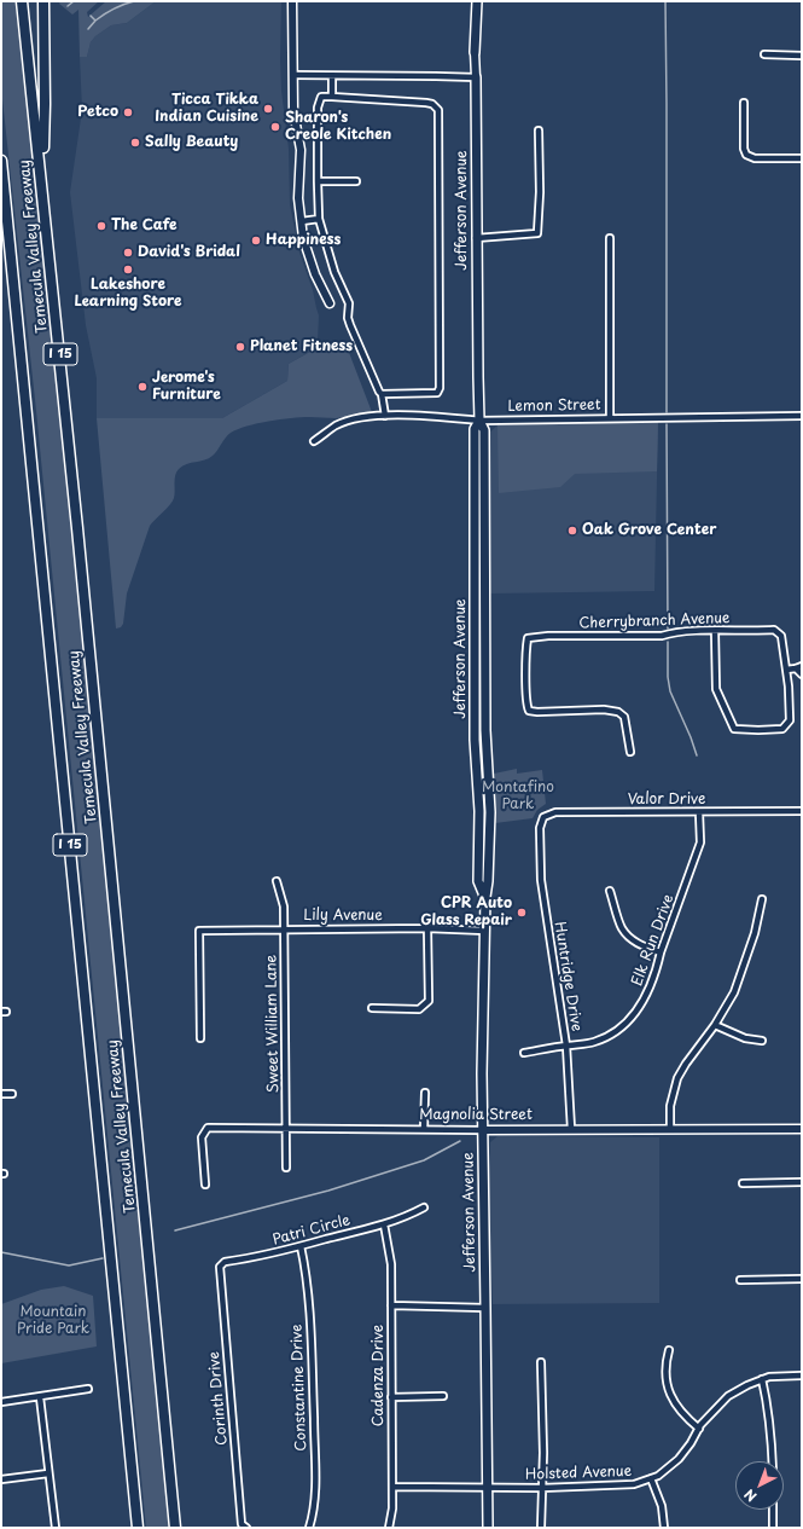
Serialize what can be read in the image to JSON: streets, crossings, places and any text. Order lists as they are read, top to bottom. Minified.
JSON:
{"streets":{"highway":["Temecula Valley Freeway","I 15"],"main road":["Jefferson Avenue"],"street":["Lemon Street","Cherrybranch Avenue","Valor Drive","Lily Avenue","Elk Run Drive","Huntridge Drive","Sweet William Lane","Magnolia Street","Patri Circle","Cadenza Drive","Constantine Drive","Corinth Drive","Holsted Avenue"]},"crossings":[["Jefferson Avenue","Lemon Street"],["Jefferson Avenue","Lily Avenue"],["Jefferson Avenue","Magnolia Street"],["Jefferson Avenue","Holsted Avenue"],["Valor Drive","Elk Run Drive"],["Valor Drive","Huntridge Drive"],["Lily Avenue","Sweet William Lane"],["Elk Run Drive","Huntridge Drive"],["Huntridge Drive","Magnolia Street"],["Sweet William Lane","Magnolia Street"],["Patri Circle","Cadenza Drive"],["Patri Circle","Constantine Drive"],["Patri Circle","Corinth Drive"],["Cadenza Drive","Holsted Avenue"]],"parks":["Montafino Park","Mountain Pride Park"],"places":["Ticca Tikka Indian Cuisine","Petco","Sharon's Creole Kitchen","Sally Beauty","The Cafe","Happiness","David's Bridal","Lakeshore Learning Store","Planet Fitness","Jerome's Furniture","Oak Grove Center","CPR Auto Glass Repair"],"north":"bottom left"}
